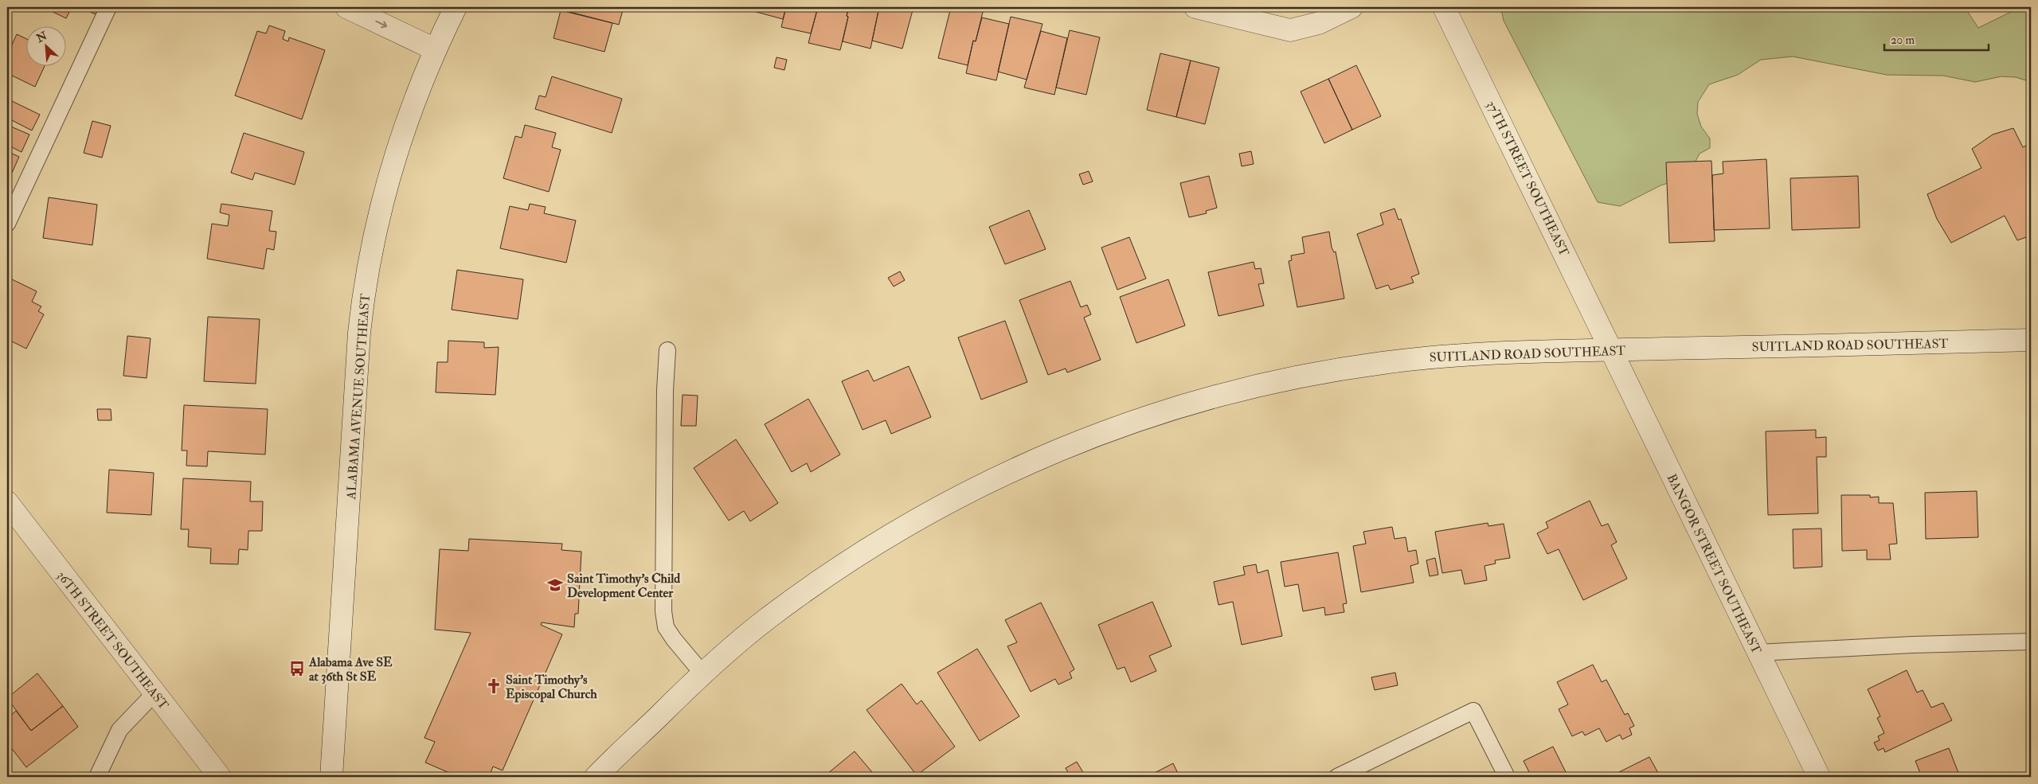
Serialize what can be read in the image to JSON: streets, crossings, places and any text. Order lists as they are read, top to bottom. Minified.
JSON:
{"streets":{"main road":["37TH STREET SOUTHEAST","SUITLAND ROAD SOUTHEAST","ALABAMA AVENUE SOUTHEAST","BANGOR STREET SOUTHEAST","36TH STREET SOUTHEAST"]},"crossings":[["37TH STREET SOUTHEAST","SUITLAND ROAD SOUTHEAST"],["37TH STREET SOUTHEAST","BANGOR STREET SOUTHEAST"],["SUITLAND ROAD SOUTHEAST","BANGOR STREET SOUTHEAST"]],"places":{"school or university":["Saint Timothy's Child Development Center"],"bus stop":["Alabama Ave SE at 36th St SE"],"church":["Saint Timothy's Episcopal Church"]},"scale_bar":"20 m","north":"top left"}
